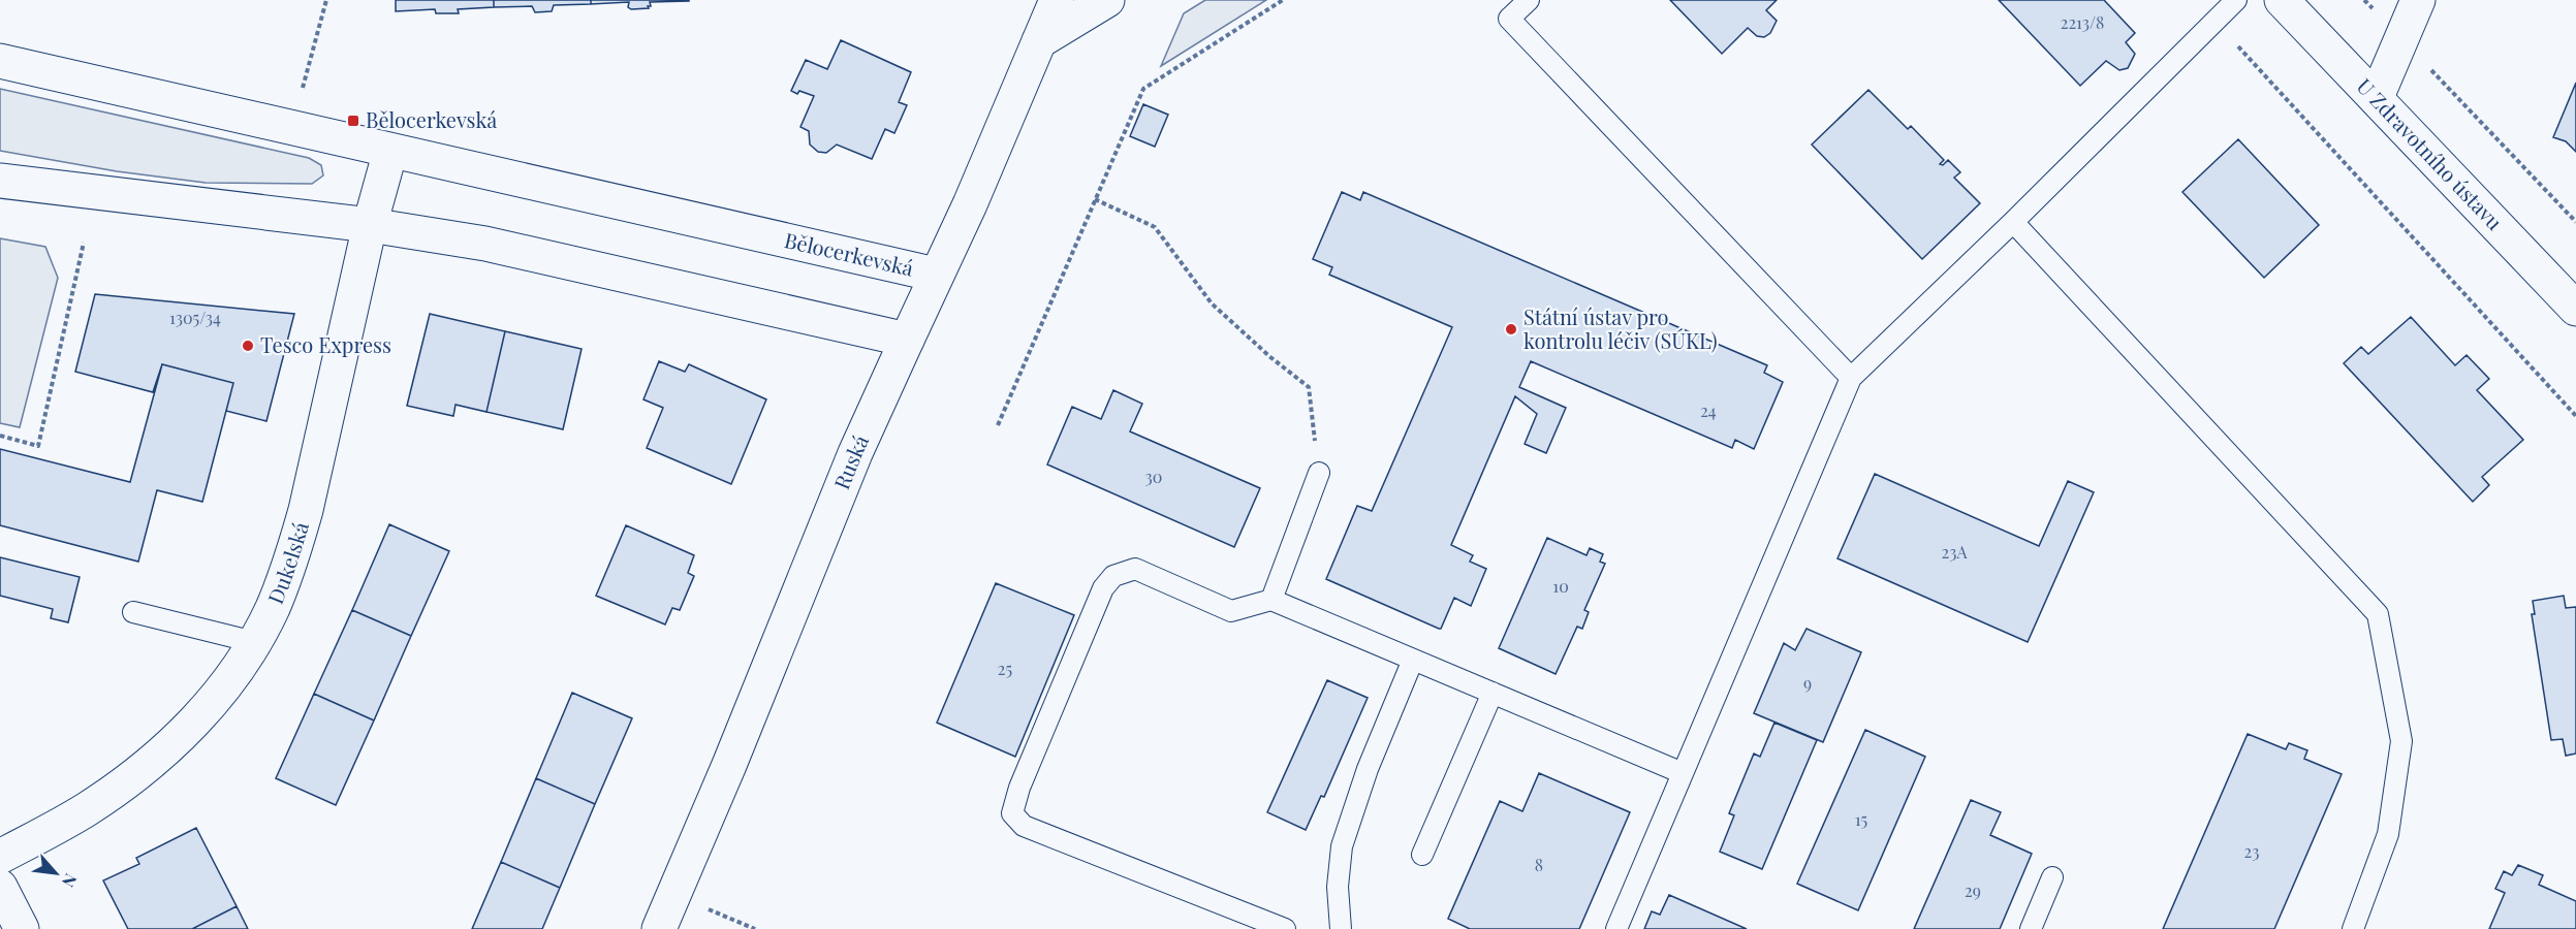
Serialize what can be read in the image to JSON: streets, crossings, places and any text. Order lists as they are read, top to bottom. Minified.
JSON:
{"streets":{"main road":["U Zdravotního ústavu","Bělocerkevská","Ruská","Dukelská"]},"crossings":[["Bělocerkevská","Ruská"],["Bělocerkevská","Dukelská"]],"places":{"transit":["Bělocerkevská"],"other":["Státní ústav pro kontrolu léčiv (SÚKL)","Tesco Express"]},"house_numbers":["2213/8","1305/34","24","30","23A","10","25","9","15","23","8","29"],"north":"bottom right"}
